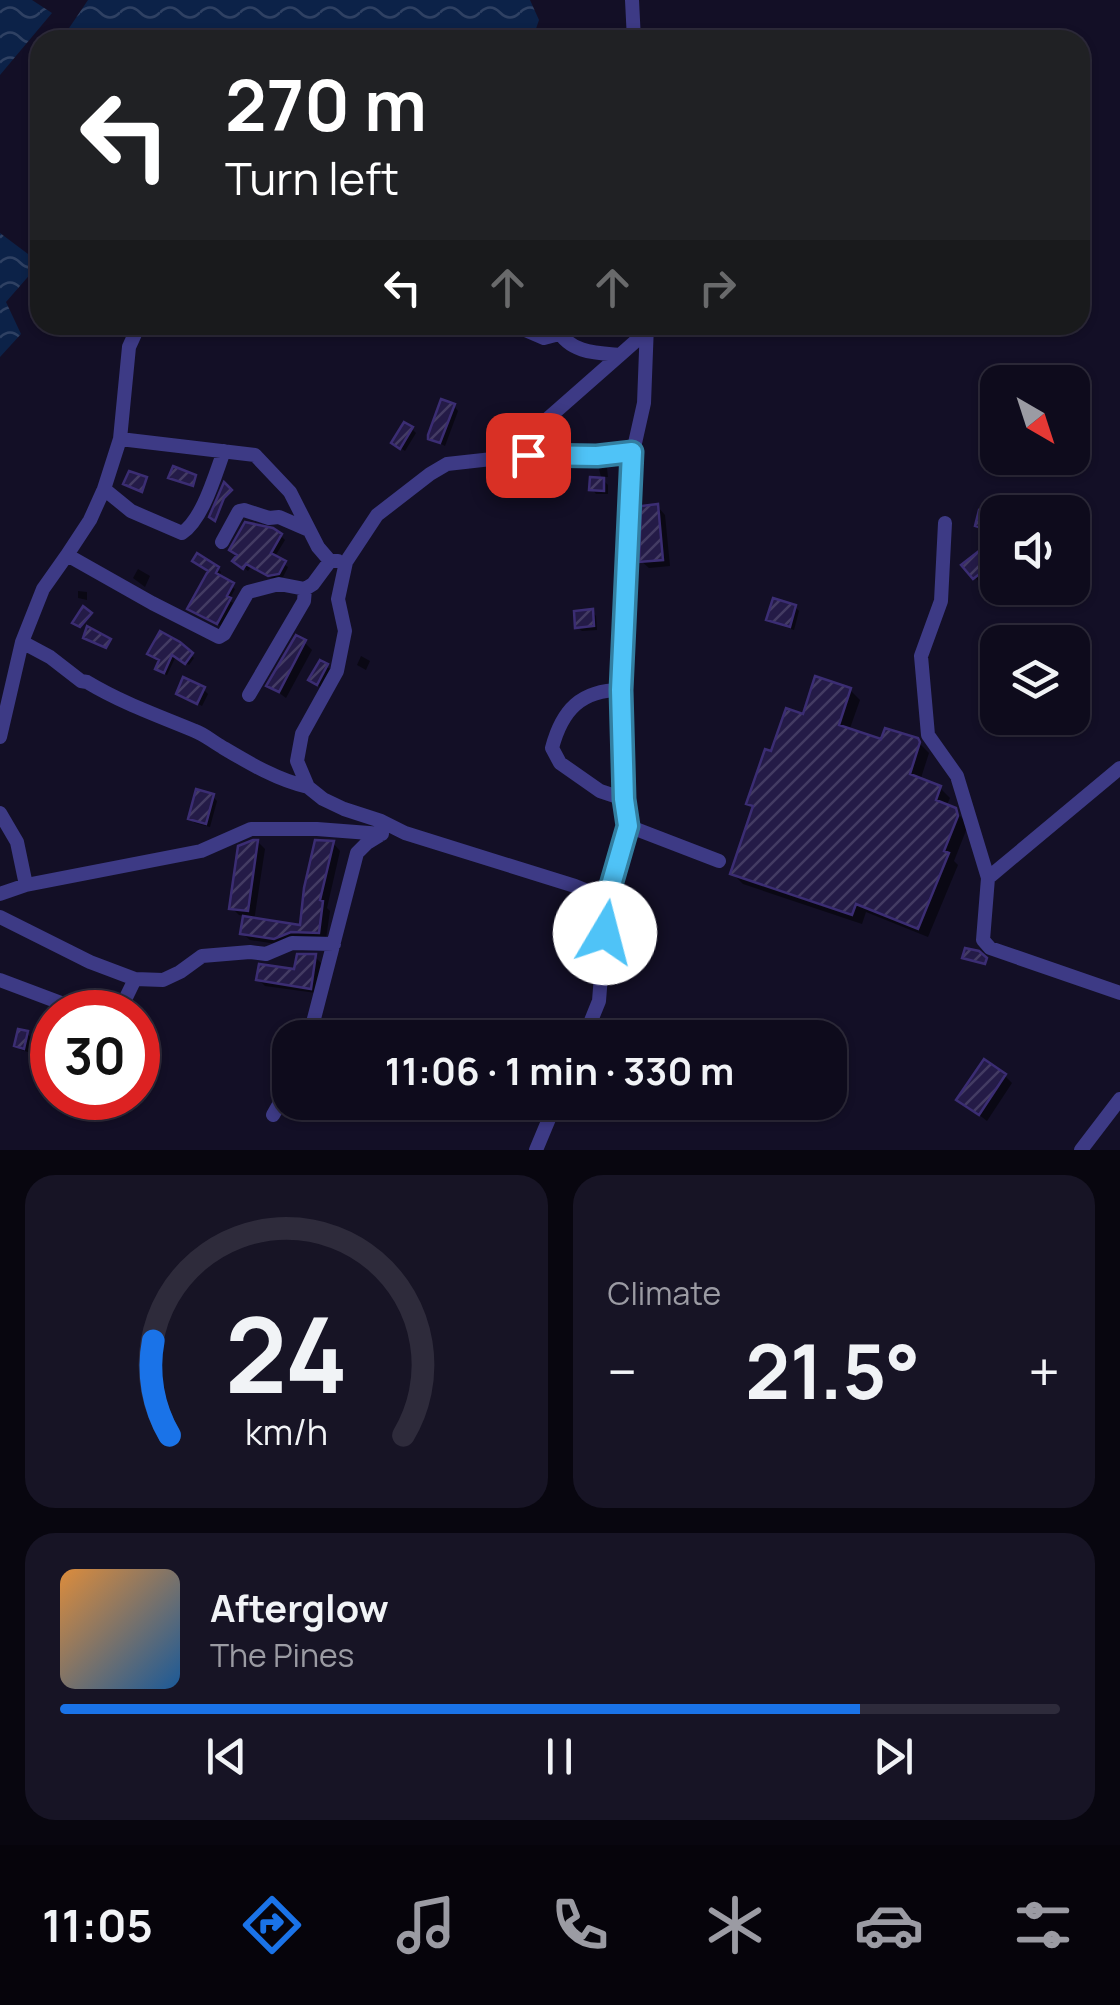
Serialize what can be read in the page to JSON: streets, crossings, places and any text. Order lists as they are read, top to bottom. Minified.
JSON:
{"north":"bottom right","page":{"turn":["270 m","Turn left"],"limit":"30","trip":"11:06 · 1 min · 330 m","tile":"Climate","heat":["−","21.5°","+"],"song":["Afterglow","The Pines"],"tabs":"11:05","gauge":["24","km/h"]}}
